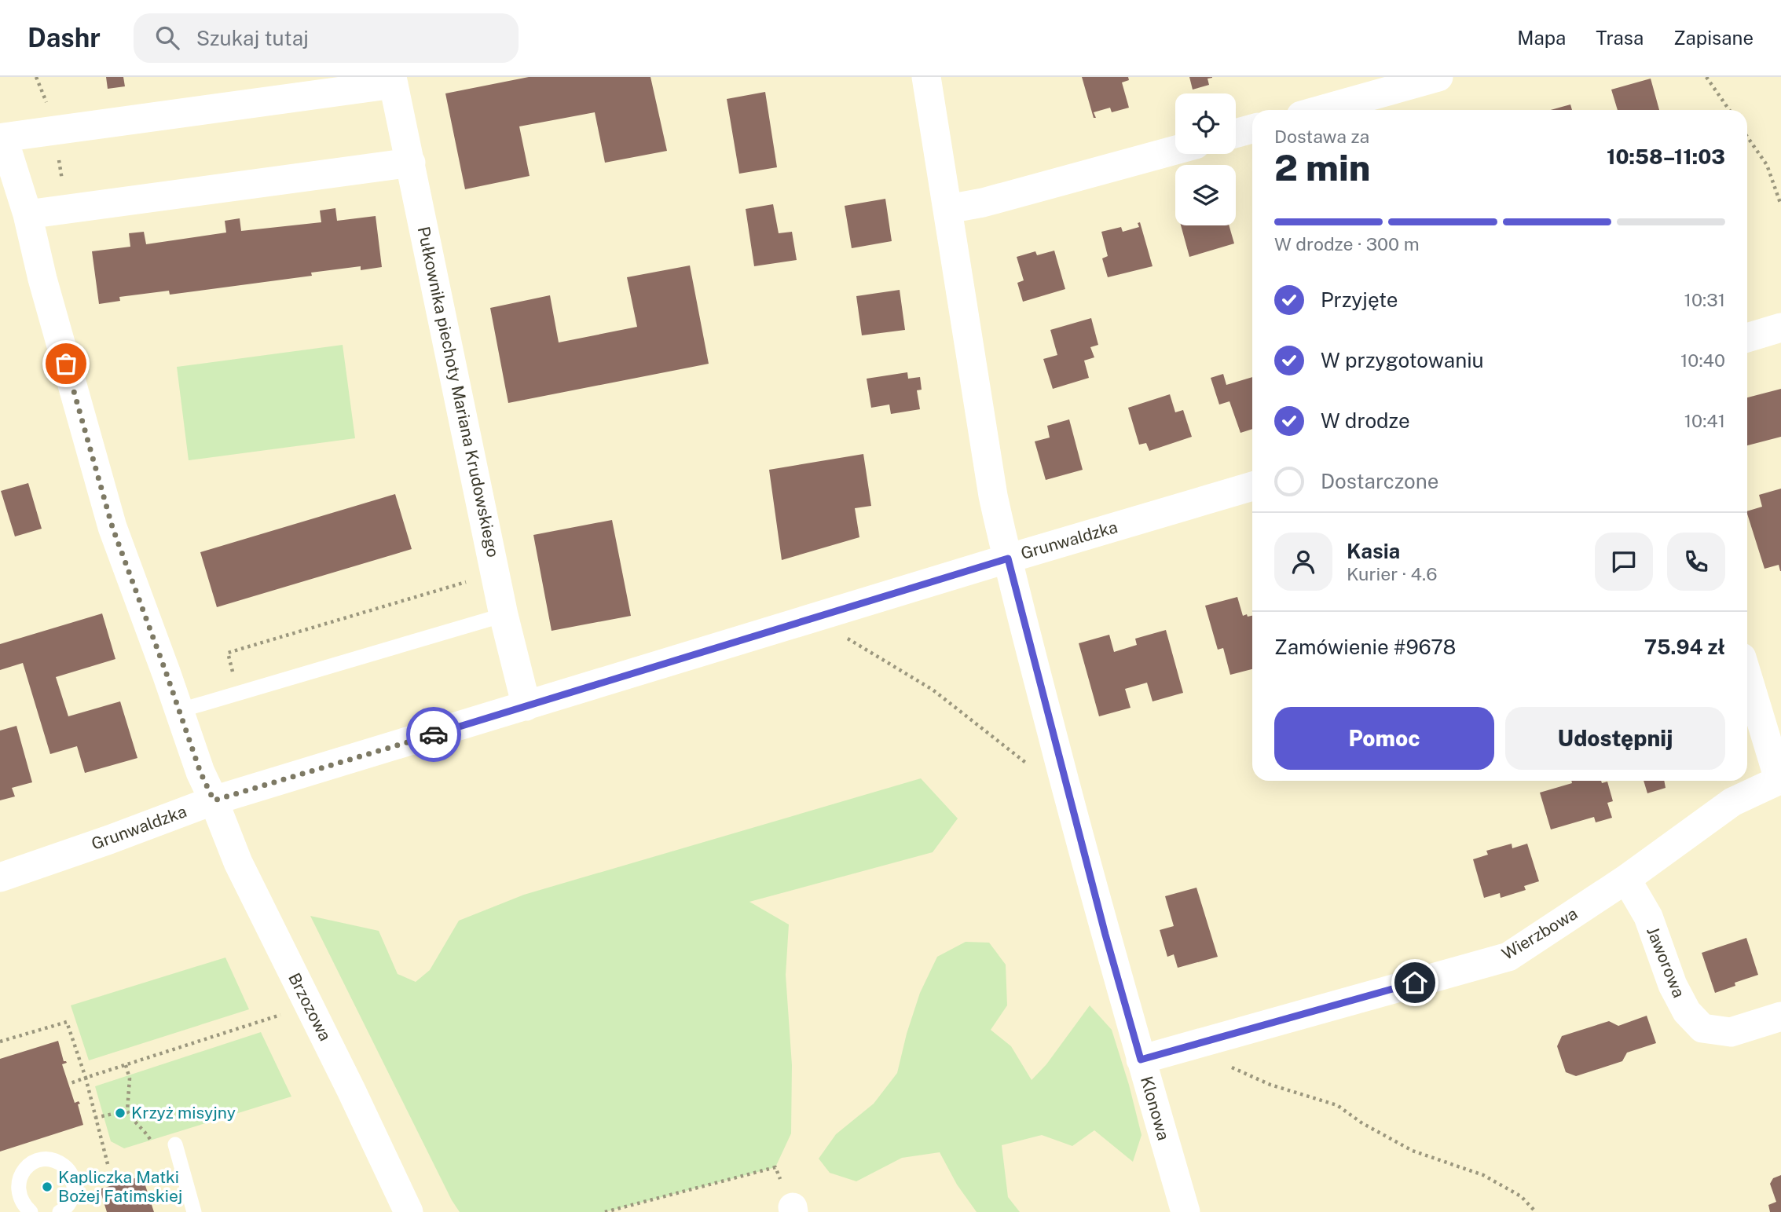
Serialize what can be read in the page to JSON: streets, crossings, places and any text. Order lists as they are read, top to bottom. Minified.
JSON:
{"streets":{"street":["Pułkownika piechoty Mariana Krudowskiego","Grunwaldzka","Wierzbowa","Jaworowa","Brzozowa","Klonowa"]},"crossings":[["Pułkownika piechoty Mariana Krudowskiego","Grunwaldzka"],["Grunwaldzka","Brzozowa"],["Grunwaldzka","Klonowa"],["Wierzbowa","Jaworowa"],["Wierzbowa","Klonowa"]],"places":["Krzyż misyjny","Kapliczka Matki Bożej Fatimskiej"],"page":{"header":"Dashr","search":"Szukaj tutaj","nav":["Mapa","Trasa","Zapisane"],"heading":["2 min","Dostawa za","10:58–11:03"],"panel":["Kasia","Kurier · 4.6","Zamówienie #9678","75.94 zł"],"bar":"W drodze · 300 m","list":[["Przyjęte","10:31"],["W przygotowaniu","10:40"],["W drodze","10:41"],"Dostarczone"],"buttons":["Pomoc","Udostępnij"]}}
